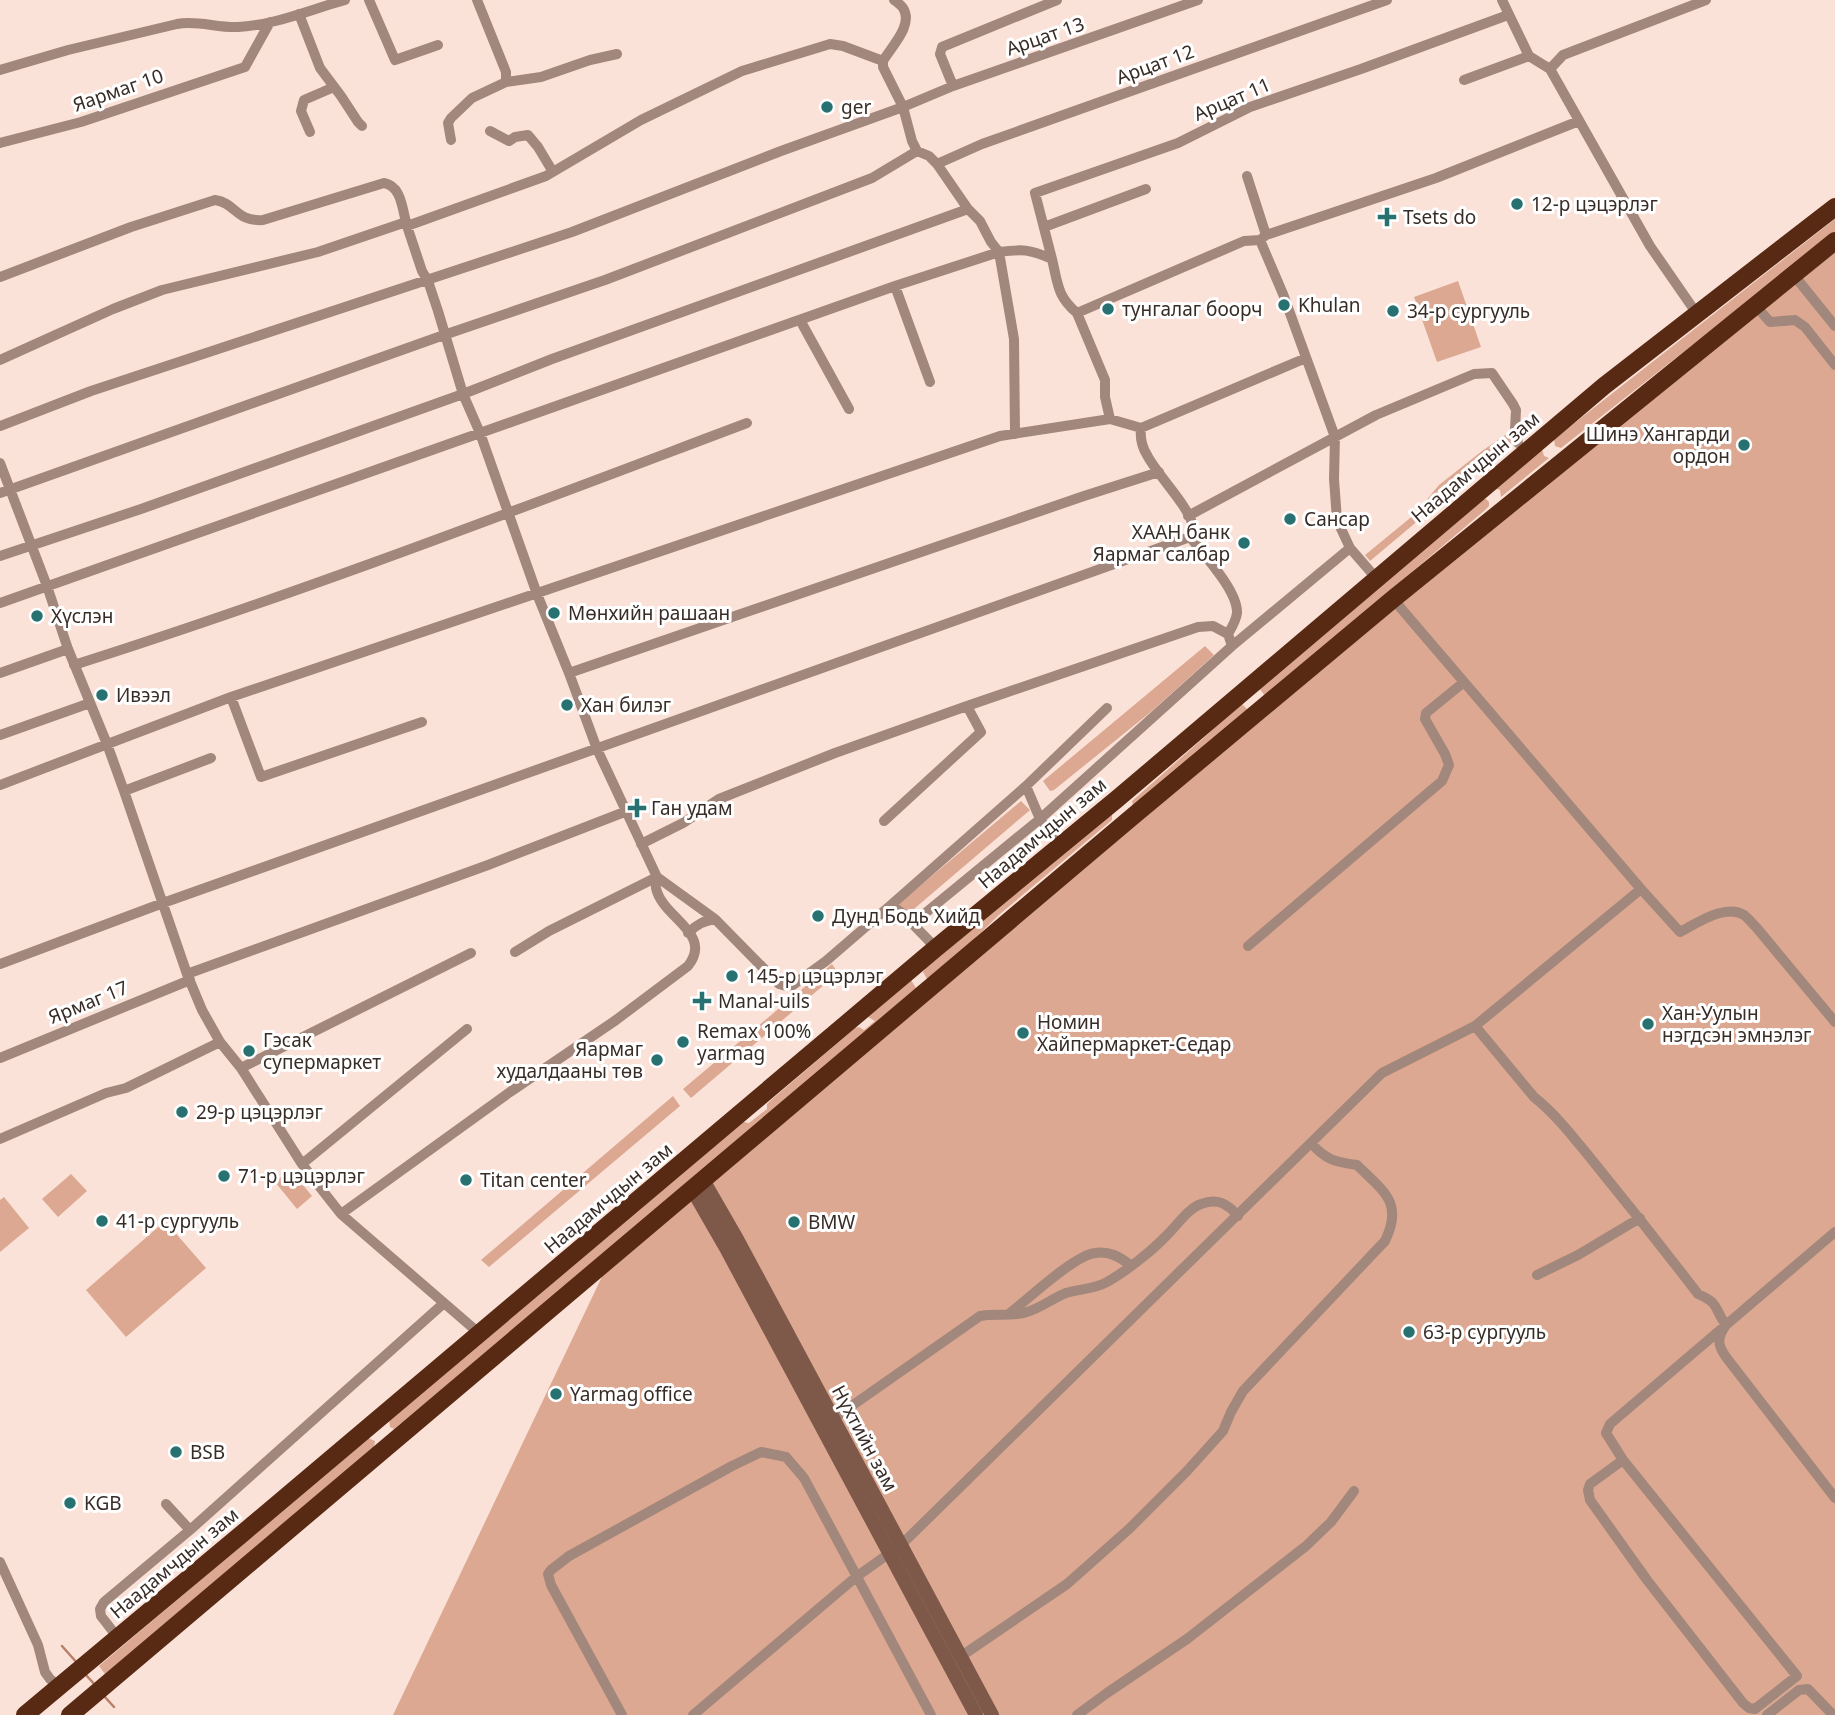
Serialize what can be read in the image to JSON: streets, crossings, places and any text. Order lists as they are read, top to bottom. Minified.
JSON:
{"streets":{"highway":["Наадамчдын зам"],"main road":["Нүхтийн зам"],"street":["Арцат 13","Арцат 12","Яармаг 10","Арцат 11","Ярмаг 17"]},"places":{"other":["ger","12-р цэцэрлэг","Khulan","тунгалаг боорч","34-р сургууль","Шинэ Хангарди ордон","Сансар","ХААН банк Яармаг салбар","Мөнхийн рашаан","Хүслэн","Ивээл","Хан билэг","Дунд Бодь Хийд","145-р цэцэрлэг","Хан-Уулын нэгдсэн эмнэлэг","Номин Хайпермаркет-Седар","Remax 100% yarmag","Гэсак супермаркет","Яармаг худалдааны төв","29-р цэцэрлэг","71-р цэцэрлэг","Titan center","41-р сургууль","BMW","63-р сургууль","Yarmag office","BSB","KGB"],"health":["Tsets do","Ган удам","Manal-uils"]}}
